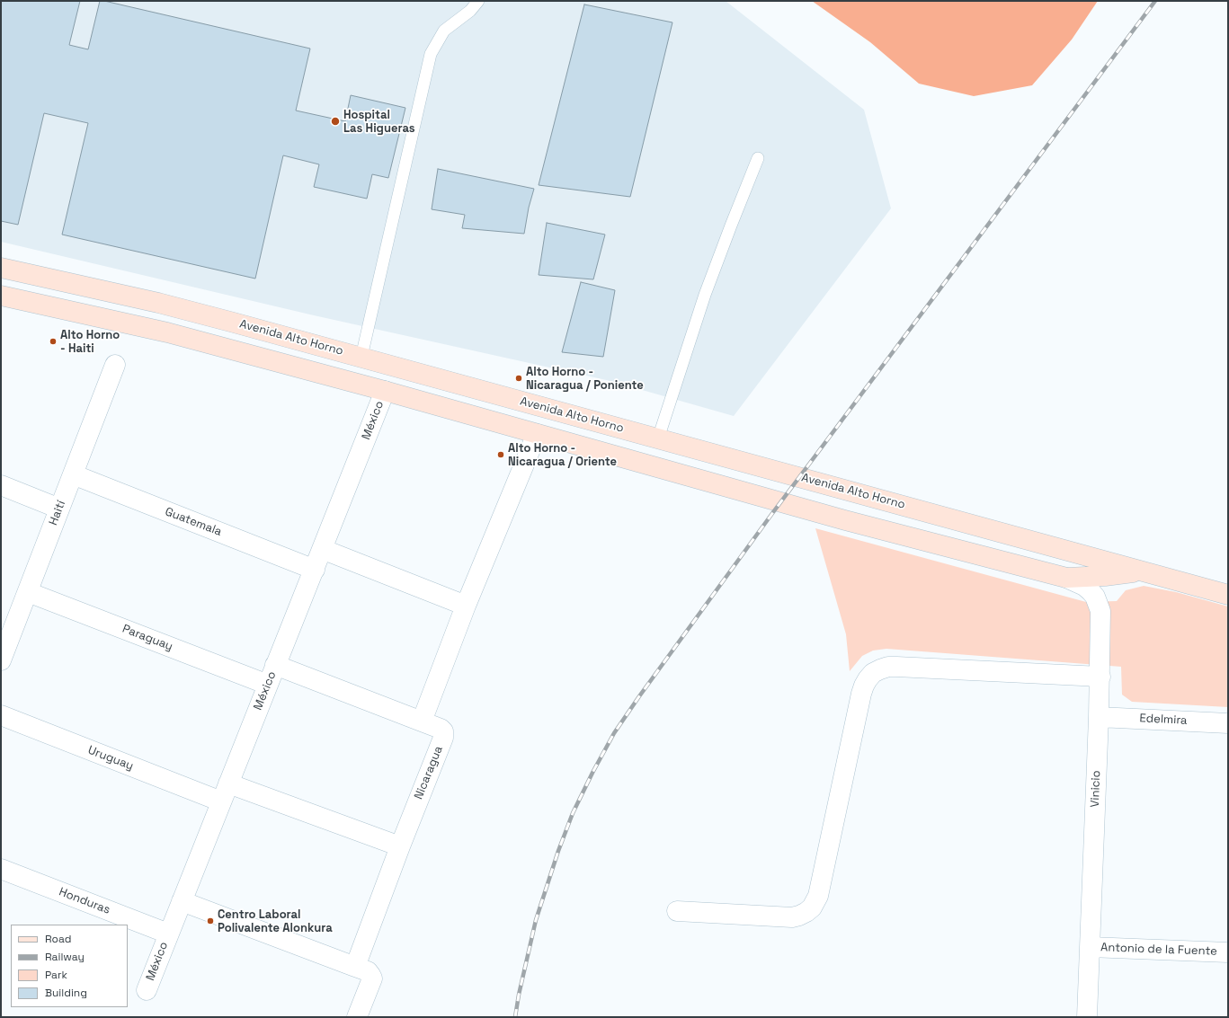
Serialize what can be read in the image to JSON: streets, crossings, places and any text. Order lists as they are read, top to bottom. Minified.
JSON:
{"streets":{"main road":["Avenida Alto Horno"],"street":["México","Haití","Guatemala","Paraguay","Edelmira","Uruguay","Nicaragua","Vinicio","Honduras","Antonio de la Fuente"]},"crossings":[["Avenida Alto Horno","México"],["Avenida Alto Horno","Vinicio"],["México","Guatemala"],["México","Paraguay"],["México","Uruguay"],["México","Honduras"],["Haití","Guatemala"],["Haití","Paraguay"],["Edelmira","Vinicio"],["Vinicio","Antonio de la Fuente"]],"places":["Hospital Las Higueras","Alto Horno - Haiti","Alto Horno - Nicaragua / Poniente","Alto Horno - Nicaragua / Oriente","Centro Laboral Polivalente Alonkura"],"legend":["Road","Railway","Park","Building"]}
